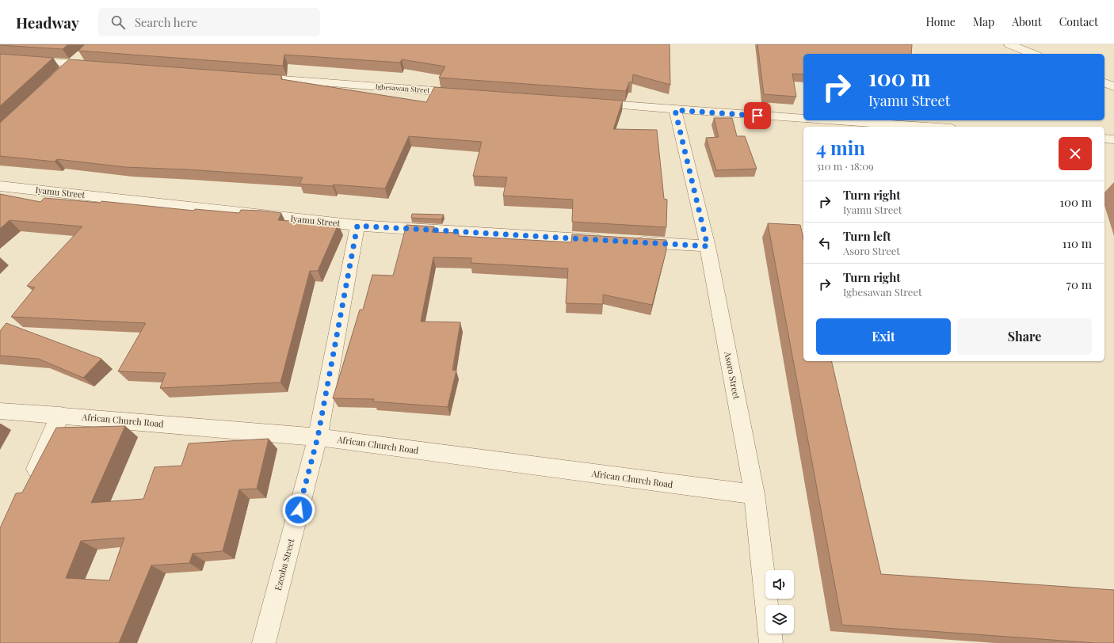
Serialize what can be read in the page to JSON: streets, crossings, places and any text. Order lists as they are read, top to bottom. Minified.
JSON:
{"streets":{"street":["Igbesawan Street","Iyamu Street","Asoro Street","African Church Road","Ezeoba Street"]},"crossings":[["Iyamu Street","Ezeoba Street"],["Asoro Street","African Church Road"],["African Church Road","Ezeoba Street"]],"page":{"header":"Headway","search":"Search here","nav":["Home","Map","About","Contact"],"turn":["100 m","Iyamu Street"],"heading":["4 min","310 m · 18:09"],"list":[{"name":"Turn right","note":"Iyamu Street","value":"100 m"},{"name":"Turn left","note":"Asoro Street","value":"110 m"},{"name":"Turn right","note":"Igbesawan Street","value":"70 m"}],"buttons":["Exit","Share"]}}
